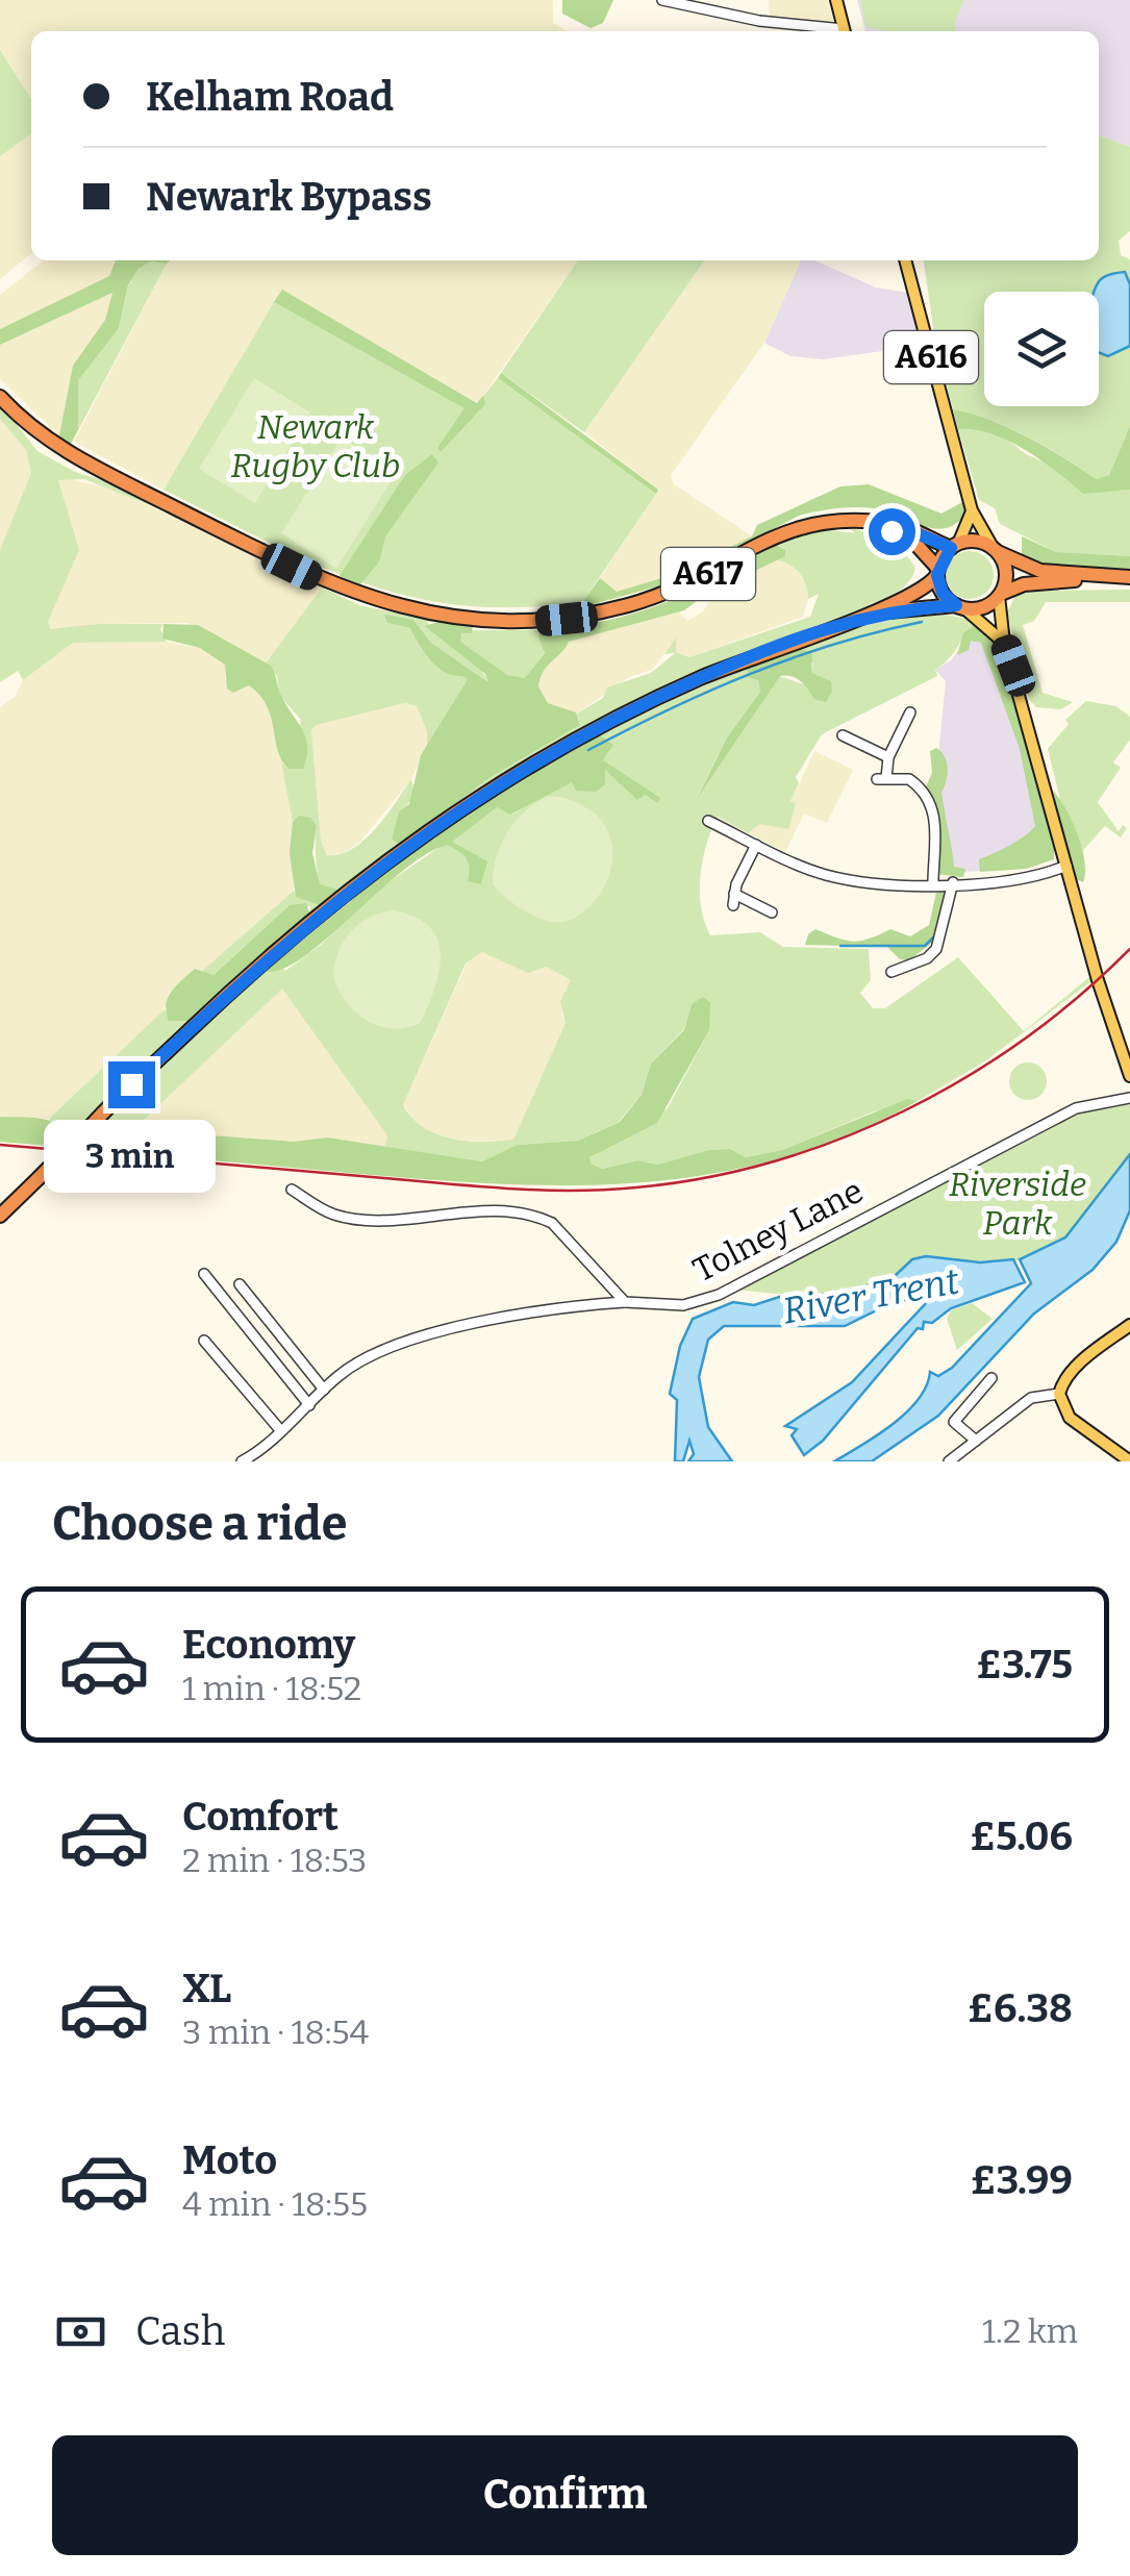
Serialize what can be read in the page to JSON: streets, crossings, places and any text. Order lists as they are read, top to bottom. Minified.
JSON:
{"streets":{"highway":["A617"],"main road":["A616"],"street":["Tolney Lane"]},"crossings":[["A616","A617"]],"water":["River Trent"],"parks":["Newark Rugby Club","Riverside Park"],"page":{"banner":["Kelham Road","Newark Bypass"],"bubble":"3 min","heading":"Choose a ride","list":[{"name":"Economy","note":"1 min · 18:52","value":"£3.75"},{"name":"Comfort","note":"2 min · 18:53","value":"£5.06"},{"name":"XL","note":"3 min · 18:54","value":"£6.38"},{"name":"Moto","note":"4 min · 18:55","value":"£3.99"}],"pay":["Cash","1.2 km"],"buttons":"Confirm"}}
